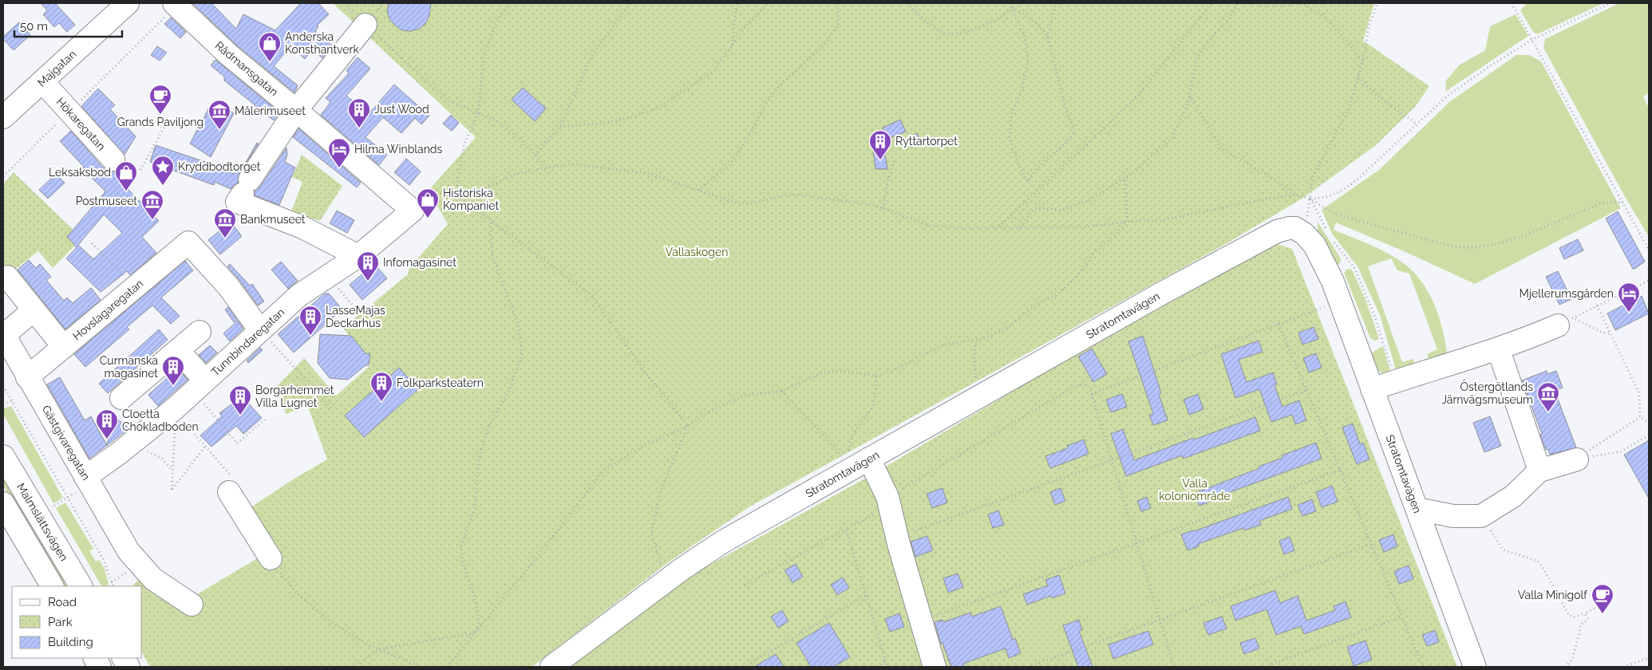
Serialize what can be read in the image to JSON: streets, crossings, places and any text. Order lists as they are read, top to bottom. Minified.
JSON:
{"streets":{"street":["Majgatan","Rådmansgatan","Hökaregatan","Hovslagaregatan","Stratomtavägen","Tunnbindaregatan","Gästgivaregatan","Malmslättsvägen"]},"crossings":[["Rådmansgatan","Tunnbindaregatan"],["Hovslagaregatan","Tunnbindaregatan"],["Hovslagaregatan","Gästgivaregatan"],["Tunnbindaregatan","Gästgivaregatan"]],"parks":["Vallaskogen","Valla koloniområde"],"places":{"shop":["Anderska Konsthantverk","Leksaksbod","Historiska Kompaniet"],"cafe":["Grands Paviljong","Valla Minigolf"],"building":["Just Wood","Ryttartorpet","Infomagasinet","LasseMajas Deckarhus","Curmanska magasinet","Folkparksteatern","Borgarhemmet Villa Lugnet","Cloetta Chokladboden"],"museum":["Målerimuseet","Postmuseet","Bankmuseet","Östergötlands Järnvägsmuseum"],"hotel":["Hilma Winblands","Mjellerumsgården"],"place":["Kryddbodtorget"]},"legend":["Road","Park","Building"],"scale_bar":"50 m"}
